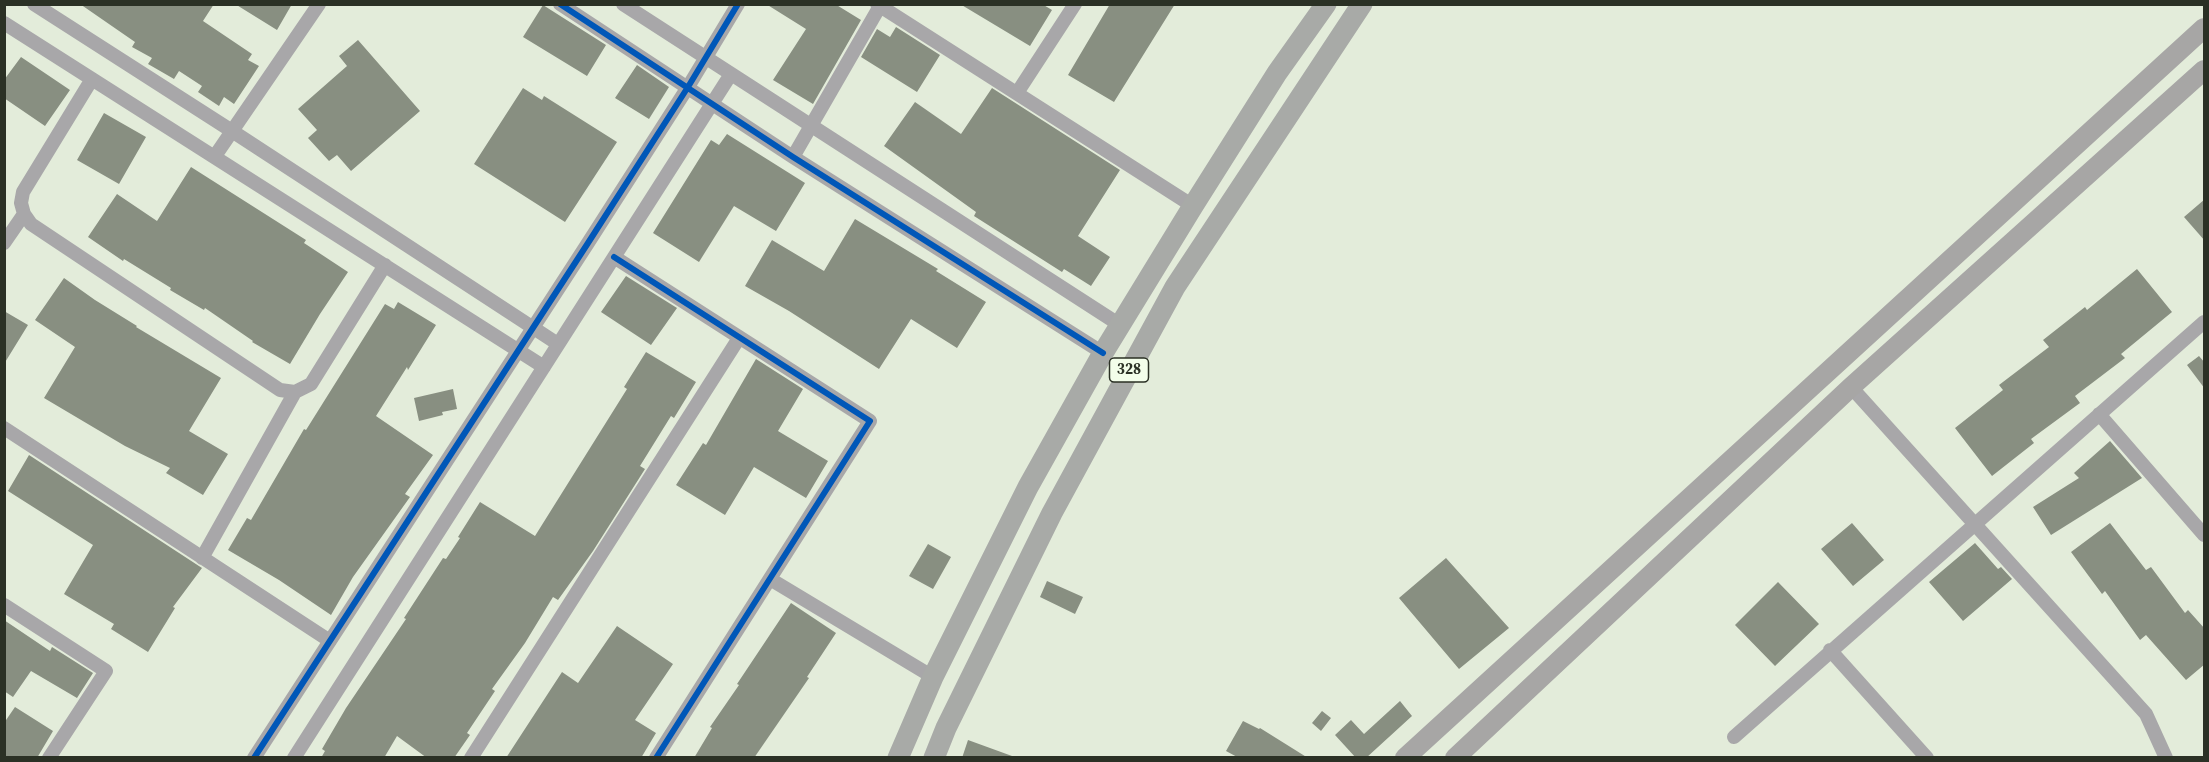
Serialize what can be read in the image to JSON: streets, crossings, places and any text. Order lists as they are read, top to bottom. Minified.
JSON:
{"streets":{"main road":["328"]}}
